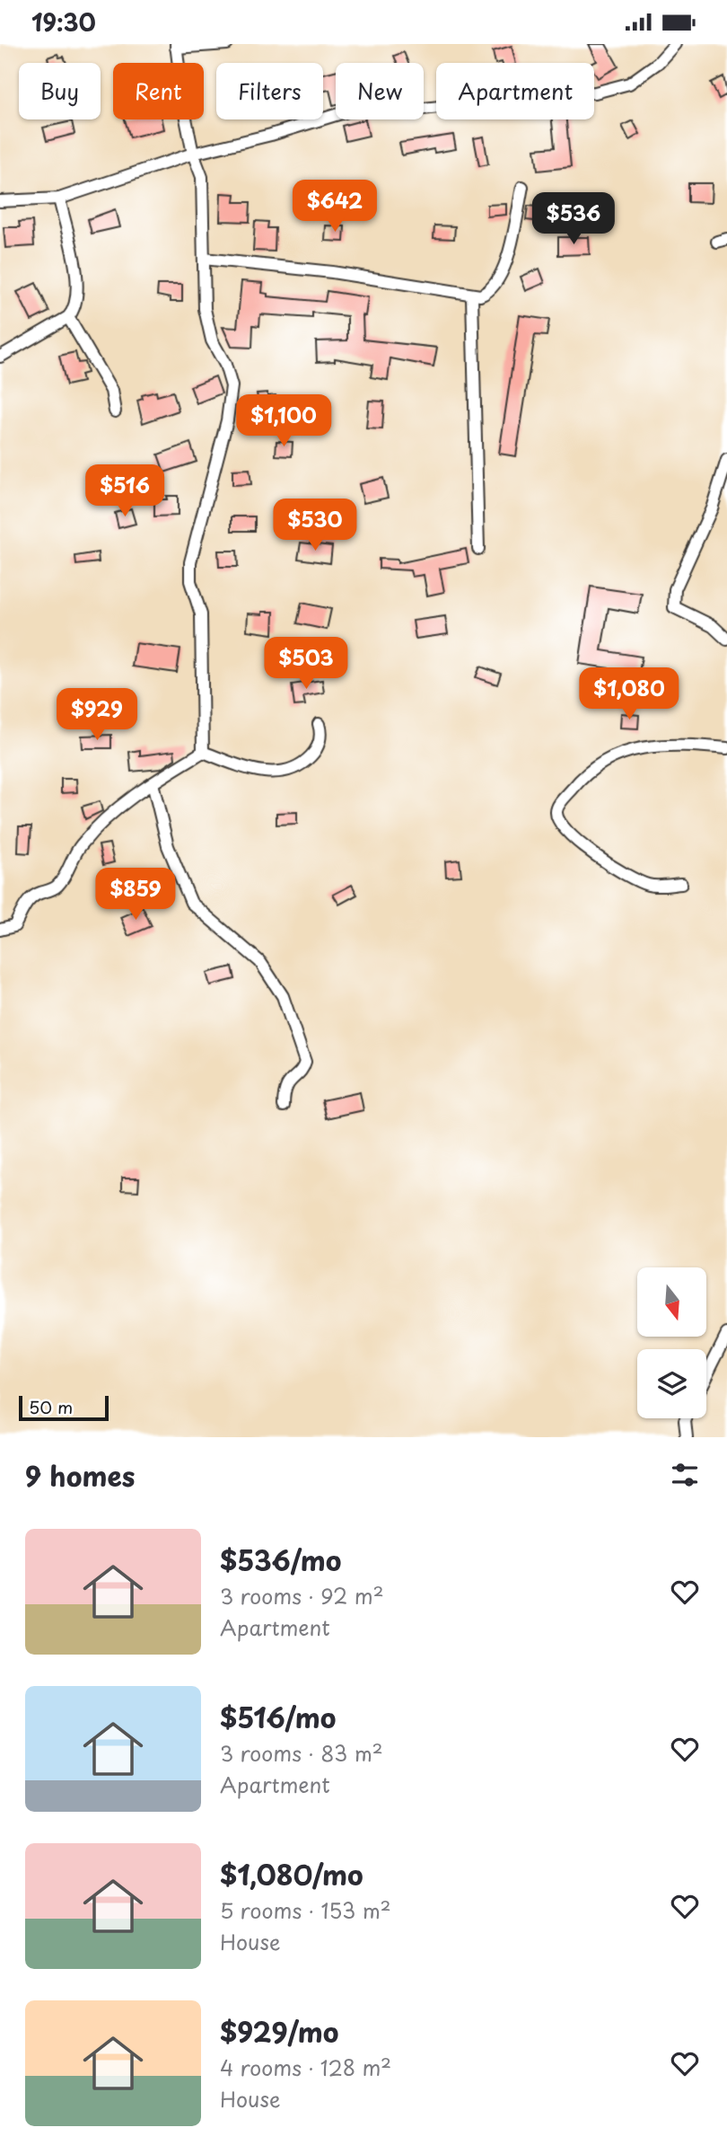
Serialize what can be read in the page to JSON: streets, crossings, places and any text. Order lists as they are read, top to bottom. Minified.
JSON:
{"scale_bar":"50 m","north":"bottom","page":{"status":"19:30","chip":["Buy","Rent","Filters","New","Apartment"],"price":["$642","$536","$1,100","$516","$530","$503","$1,080","$929","$859"],"scale":"50 m","heading":"9 homes","list":[{"name":"$536/mo","note":"3 rooms · 92 m² · Apartment"},{"name":"$516/mo","note":"3 rooms · 83 m² · Apartment"},{"name":"$1,080/mo","note":"5 rooms · 153 m² · House"},{"name":"$929/mo","note":"4 rooms · 128 m² · House"}]}}
